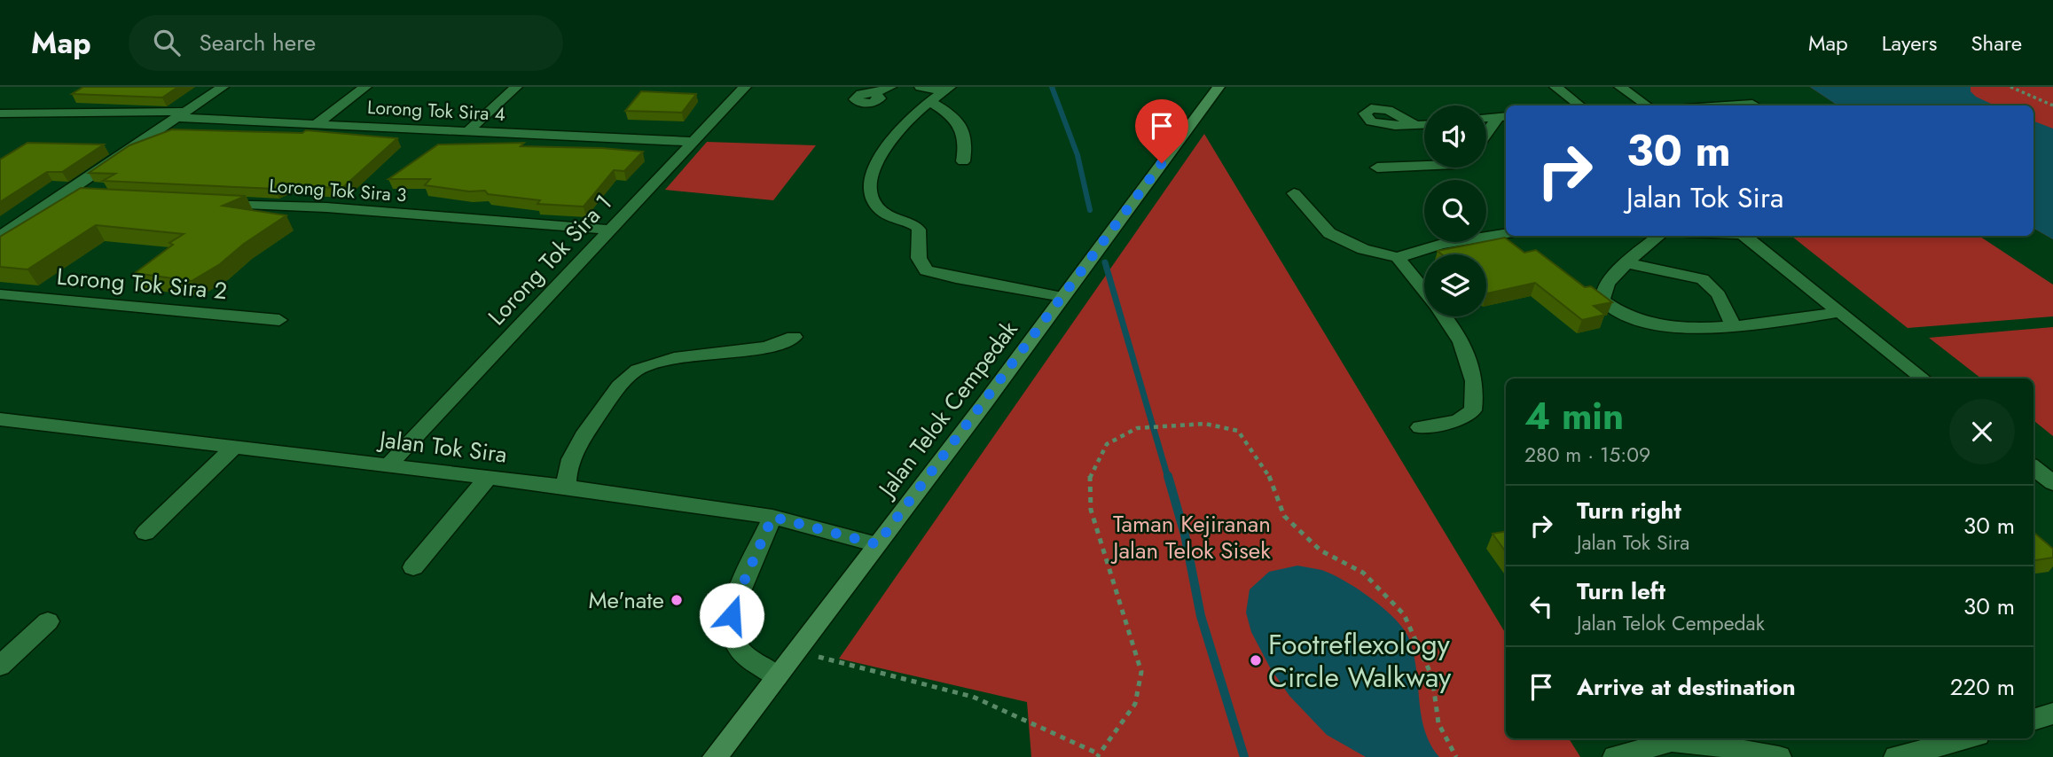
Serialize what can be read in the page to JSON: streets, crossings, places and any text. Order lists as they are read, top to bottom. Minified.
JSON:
{"streets":{"main road":["Jalan Telok Cempedak"],"street":["Lorong Tok Sira 4","Lorong Tok Sira 3","Lorong Tok Sira 1","Lorong Tok Sira 2","Jalan Tok Sira"]},"crossings":[["Lorong Tok Sira 4","Lorong Tok Sira 1"],["Lorong Tok Sira 3","Lorong Tok Sira 1"],["Lorong Tok Sira 1","Jalan Tok Sira"],["Jalan Telok Cempedak","Jalan Tok Sira"]],"parks":["Taman Kejiranan Jalan Telok Sisek"],"places":["Me'nate","Footreflexology Circle Walkway"],"page":{"header":"Map","search":"Search here","nav":["Map","Layers","Share"],"turn":["30 m","Jalan Tok Sira"],"heading":["4 min","280 m · 15:09"],"list":[{"name":"Turn right","note":"Jalan Tok Sira","value":"30 m"},{"name":"Turn left","note":"Jalan Telok Cempedak","value":"30 m"},{"name":"Arrive at destination","value":"220 m"}]}}
